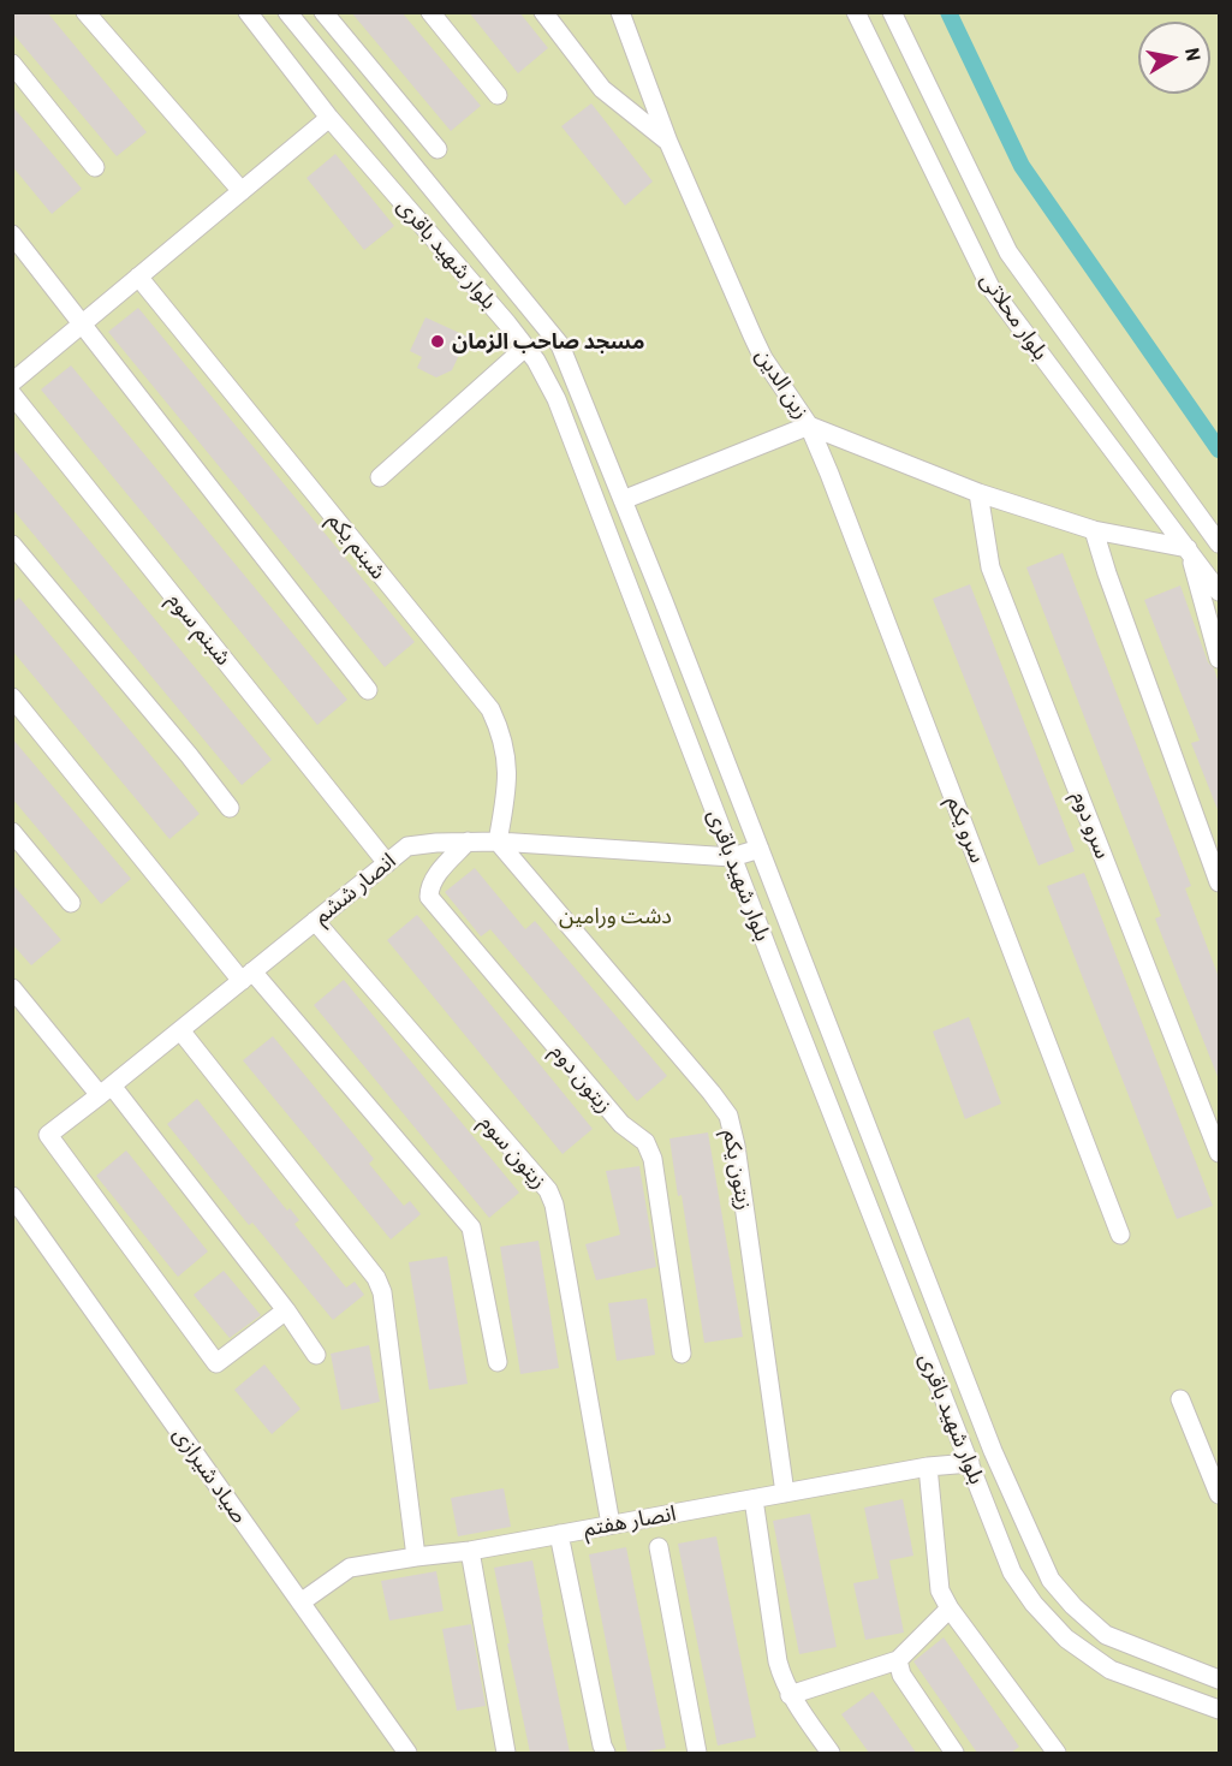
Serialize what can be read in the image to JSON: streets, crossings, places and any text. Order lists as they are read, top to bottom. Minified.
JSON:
{"streets":{"street":["بلوار شهید باقری","بلوار محلاتی","زین الدین","شبنم یکم","شبنم سوم","سرو دوم","سرو یکم","انصار ششم","زیتون دوم","زیتون سوم","زیتون یکم","صیاد شیرازی","انصار هفتم"]},"crossings":[["بلوار شهید باقری","انصار ششم"],["بلوار شهید باقری","انصار هفتم"],["بلوار محلاتی","زین الدین"],["زین الدین","سرو دوم"],["زین الدین","سرو یکم"],["شبنم یکم","انصار ششم"],["شبنم یکم","زیتون یکم"],["شبنم سوم","انصار ششم"],["انصار ششم","زیتون دوم"],["انصار ششم","زیتون سوم"],["انصار ششم","زیتون یکم"],["زیتون سوم","انصار هفتم"],["زیتون یکم","انصار هفتم"],["صیاد شیرازی","انصار هفتم"]],"parks":["دشت ورامین"],"places":["مسجد صاحب الزمان"],"north":"right"}
